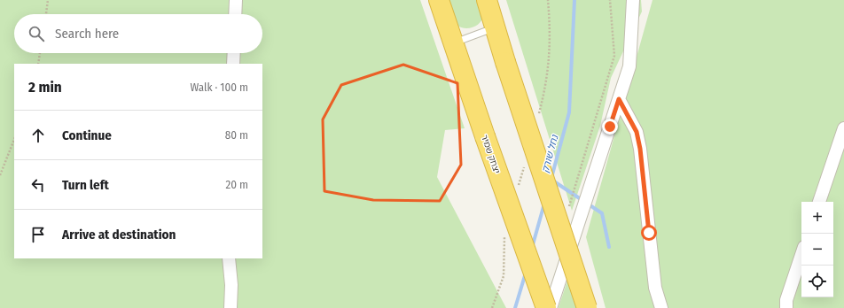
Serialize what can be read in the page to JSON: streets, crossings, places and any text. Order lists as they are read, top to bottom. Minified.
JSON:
{"streets":{"highway":["יצחק שמיר"]},"water":["נחל שורק"],"page":{"search":"Search here","heading":["2 min","Walk · 100 m"],"list":[["Continue","80 m"],["Turn left","20 m"],"Arrive at destination"],"map_buttons":["+","−"]}}
